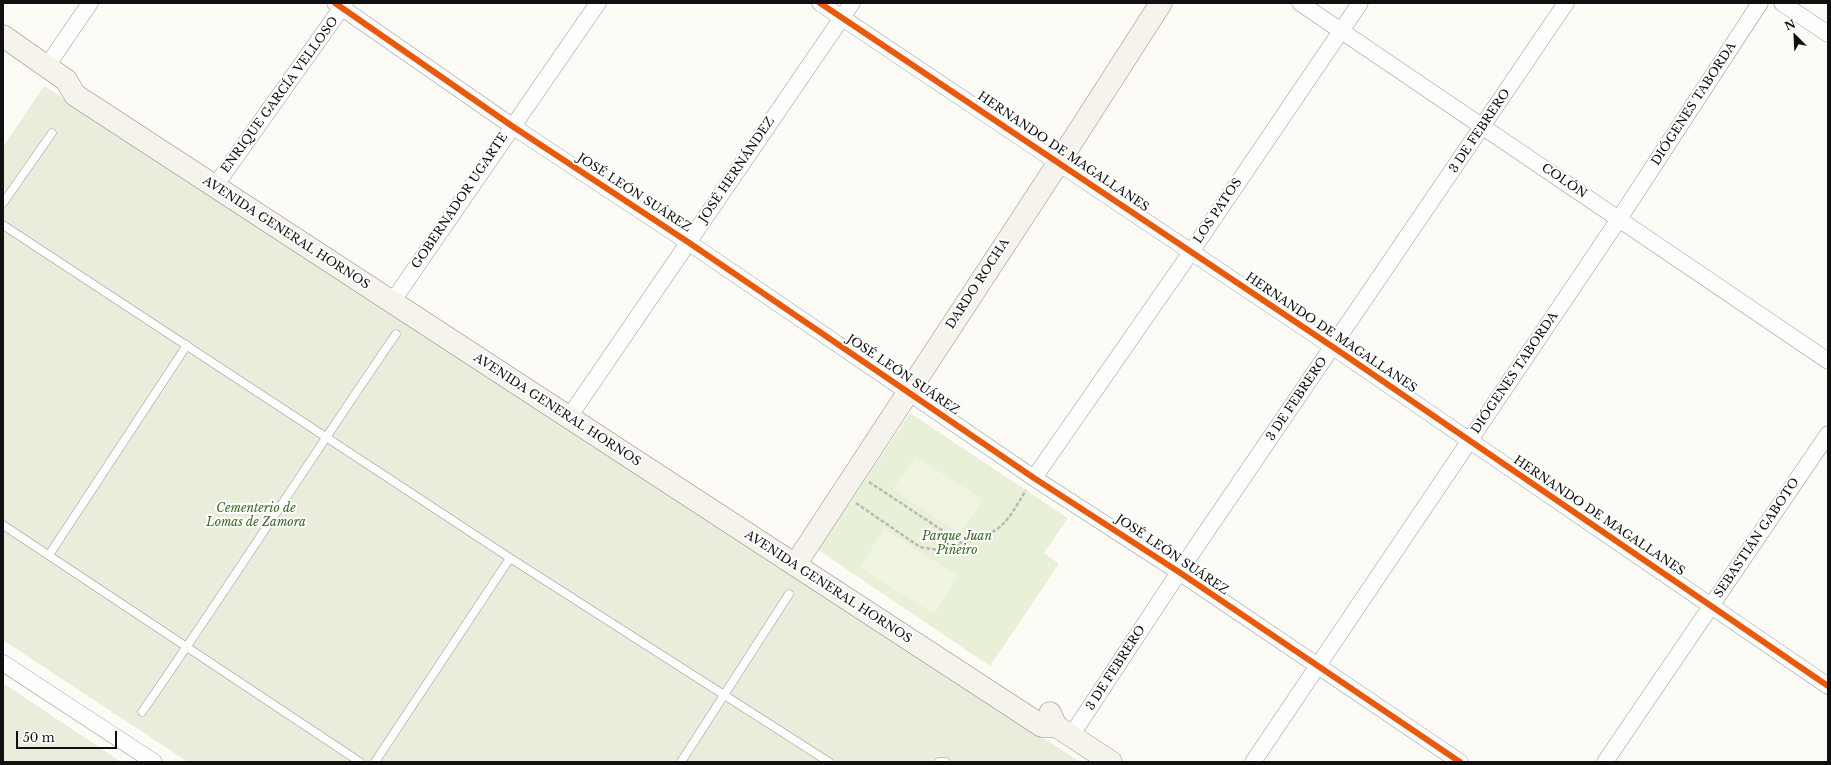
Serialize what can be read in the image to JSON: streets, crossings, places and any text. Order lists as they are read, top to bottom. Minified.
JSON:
{"streets":{"main road":["AVENIDA GENERAL HORNOS","DARDO ROCHA"],"street":["ENRIQUE GARCÍA VELLOSO","DIÓGENES TABORDA","3 DE FEBRERO","HERNANDO DE MAGALLANES","JOSÉ HERNÁNDEZ","COLÓN","JOSÉ LEÓN SUÁREZ","GOBERNADOR UGARTE","LOS PATOS","SEBASTIÁN GABOTO"]},"crossings":[["ENRIQUE GARCÍA VELLOSO","JOSÉ LEÓN SUÁREZ"],["ENRIQUE GARCÍA VELLOSO","AVENIDA GENERAL HORNOS"],["DIÓGENES TABORDA","HERNANDO DE MAGALLANES"],["DIÓGENES TABORDA","COLÓN"],["DIÓGENES TABORDA","JOSÉ LEÓN SUÁREZ"],["3 DE FEBRERO","HERNANDO DE MAGALLANES"],["3 DE FEBRERO","COLÓN"],["3 DE FEBRERO","JOSÉ LEÓN SUÁREZ"],["3 DE FEBRERO","AVENIDA GENERAL HORNOS"],["HERNANDO DE MAGALLANES","JOSÉ HERNÁNDEZ"],["HERNANDO DE MAGALLANES","LOS PATOS"],["HERNANDO DE MAGALLANES","DARDO ROCHA"],["HERNANDO DE MAGALLANES","SEBASTIÁN GABOTO"],["JOSÉ HERNÁNDEZ","JOSÉ LEÓN SUÁREZ"],["JOSÉ HERNÁNDEZ","AVENIDA GENERAL HORNOS"],["COLÓN","LOS PATOS"],["JOSÉ LEÓN SUÁREZ","GOBERNADOR UGARTE"],["JOSÉ LEÓN SUÁREZ","LOS PATOS"],["JOSÉ LEÓN SUÁREZ","DARDO ROCHA"],["GOBERNADOR UGARTE","AVENIDA GENERAL HORNOS"],["AVENIDA GENERAL HORNOS","DARDO ROCHA"]],"parks":["Cementerio de Lomas de Zamora","Parque Juan Piñeiro"],"scale_bar":"50 m","north":"top left"}
